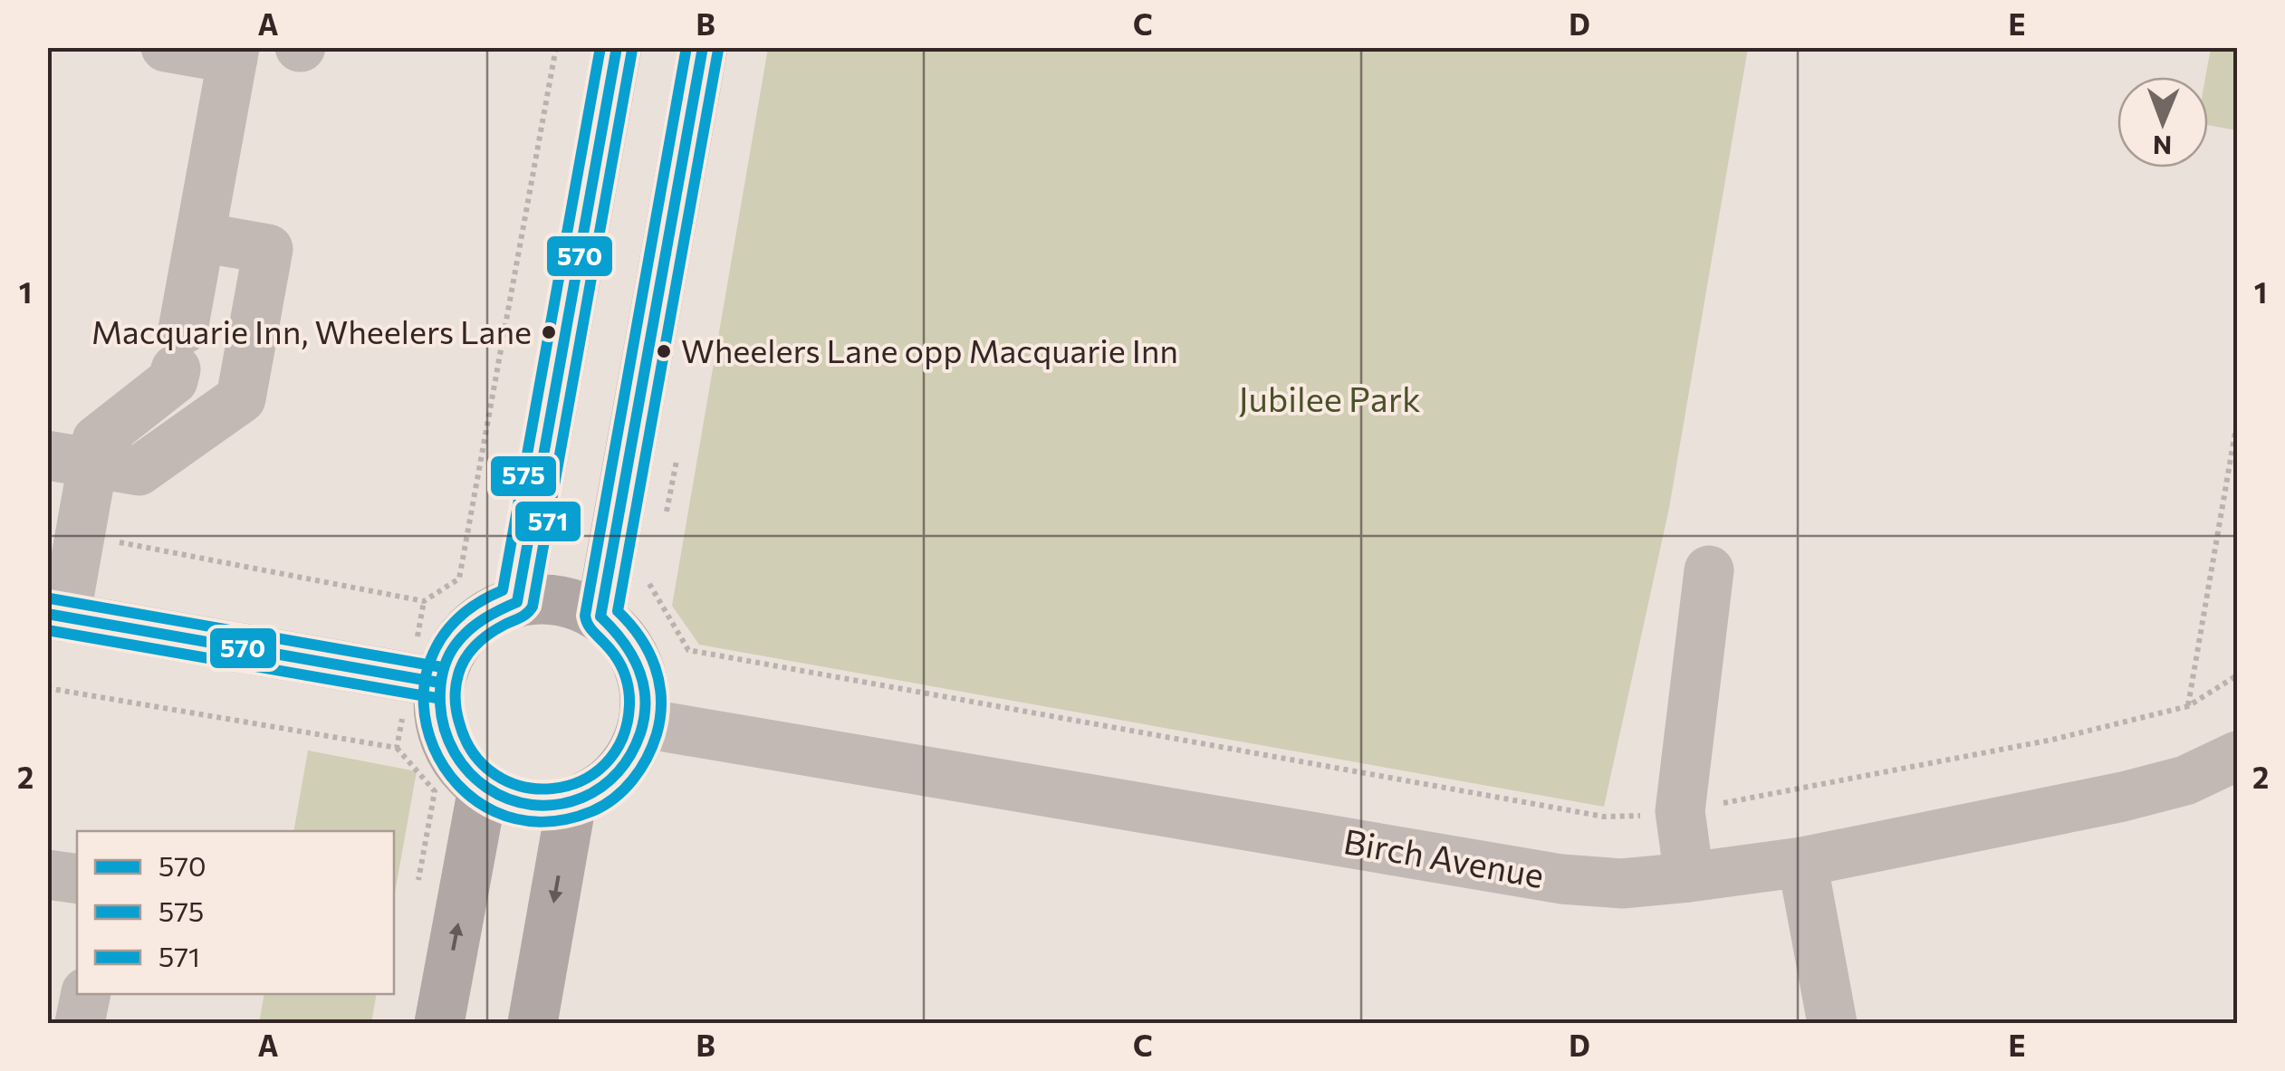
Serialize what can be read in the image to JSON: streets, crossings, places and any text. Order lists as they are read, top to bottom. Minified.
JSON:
{"streets":{"street":["Birch Avenue"]},"parks":["Jubilee Park"],"places":["Macquarie Inn, Wheelers Lane","Wheelers Lane opp Macquarie Inn"],"lines":["transit line 570","transit line 575","transit line 571"],"legend":["570","575","571"],"north":"bottom","grid":{"columns":["A","B","C","D","E"],"rows":["1","2"]}}
